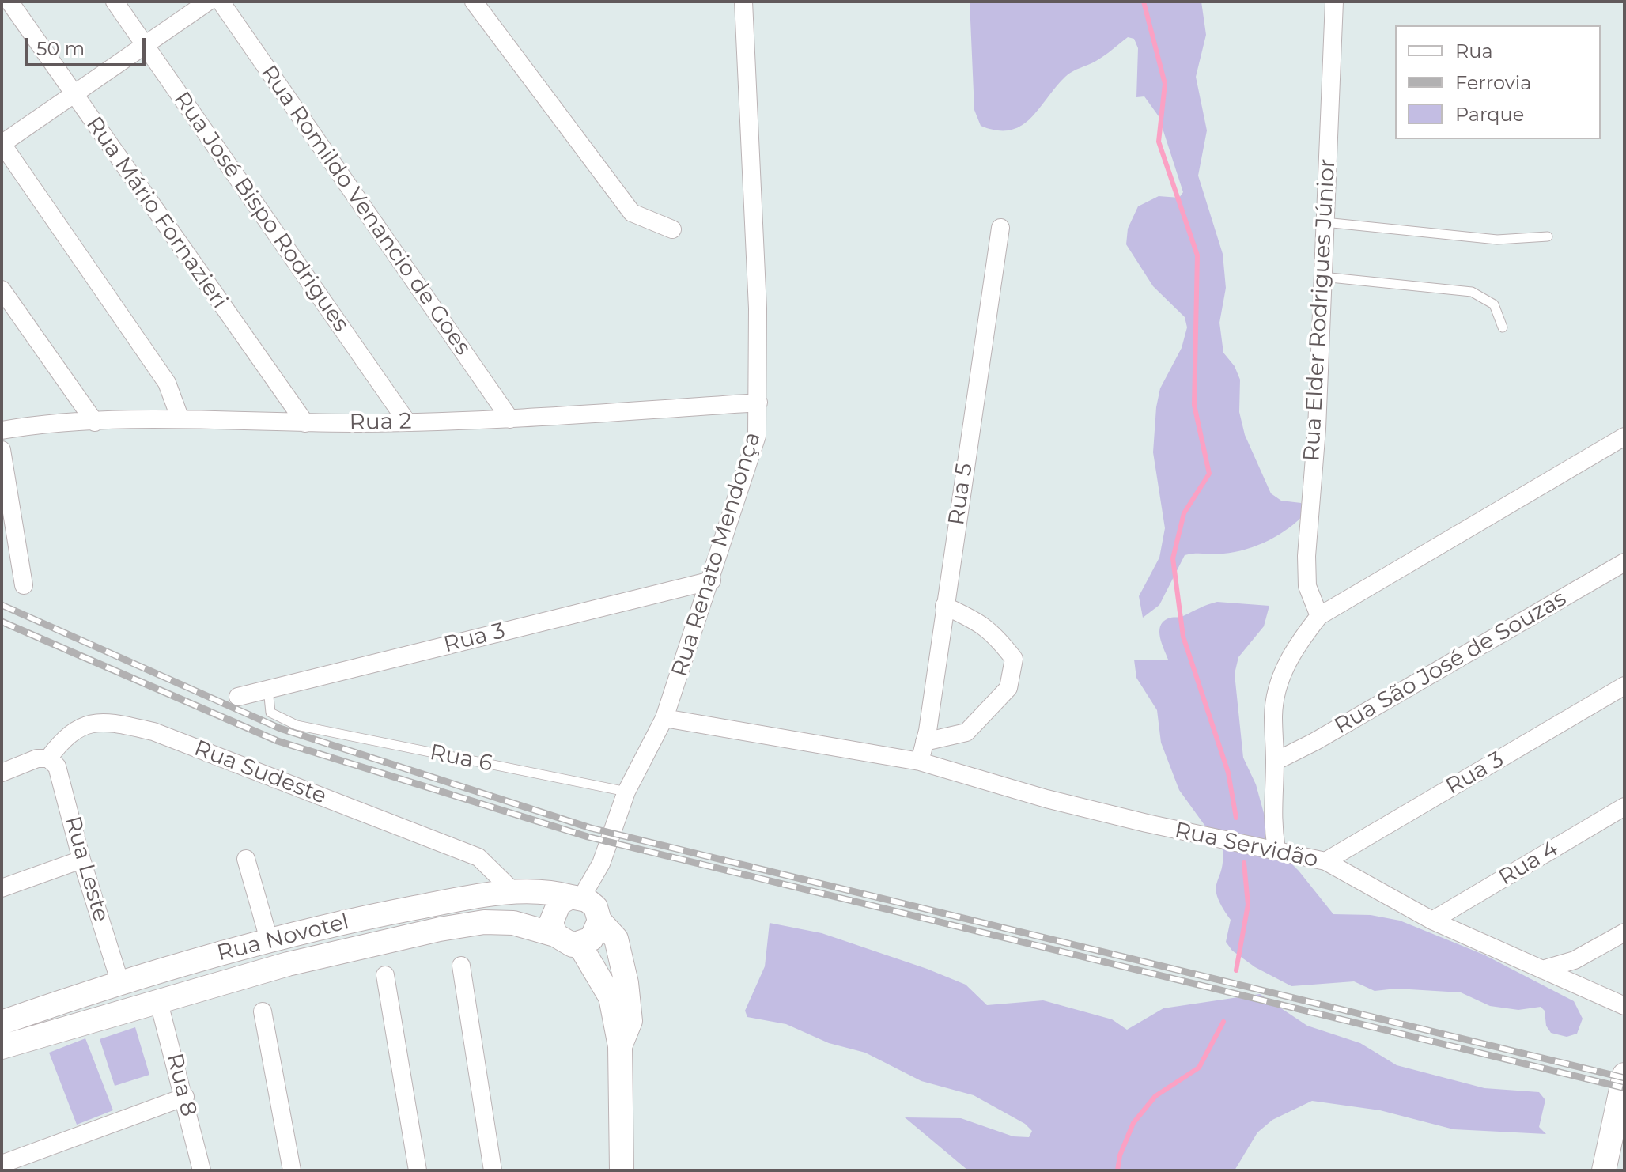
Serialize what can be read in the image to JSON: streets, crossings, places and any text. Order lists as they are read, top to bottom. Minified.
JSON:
{"streets":{"street":["Rua Romildo Venancio de Goes","Rua José Bispo Rodrigues","Rua Mário Fornazieri","Rua Elder Rodrigues Júnior","Rua 2","Rua 5","Rua Renato Mendonça","Rua 3","Rua São José de Souzas","Rua Sudeste","Rua Servidão","Rua 4","Rua Leste","Rua Novotel","Rua 8"],"lane":["Rua 6"]},"crossings":[["Rua Romildo Venancio de Goes","Rua 2"],["Rua José Bispo Rodrigues","Rua 2"],["Rua Mário Fornazieri","Rua 2"],["Rua 2","Rua Renato Mendonça"],["Rua 5","Rua Servidão"],["Rua Renato Mendonça","Rua 3"],["Rua Renato Mendonça","Rua 6"],["Rua Renato Mendonça","Rua Novotel"],["Rua 3","Rua 6"],["Rua 3","Rua Servidão"],["Rua Sudeste","Rua Leste"],["Rua Sudeste","Rua Novotel"],["Rua Servidão","Rua 4"],["Rua Leste","Rua Novotel"],["Rua Novotel","Rua 8"]],"legend":["Rua","Ferrovia","Parque"],"scale_bar":"50 m"}
